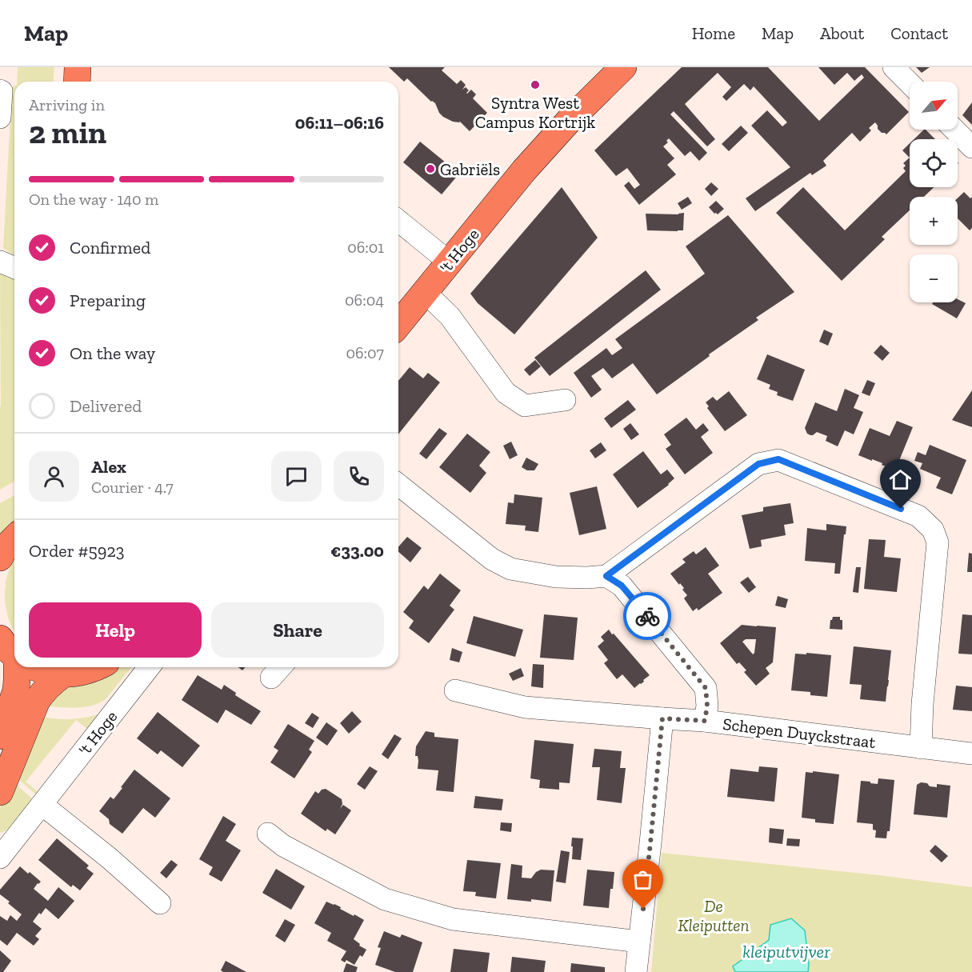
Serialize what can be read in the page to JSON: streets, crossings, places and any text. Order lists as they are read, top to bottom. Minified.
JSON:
{"streets":{"main road":["'t Hoge"],"street":["Schepen Duyckstraat"]},"water":["kleiputvijver"],"parks":["De Kleiputten"],"places":["Syntra West Campus Kortrijk","Gabriëls"],"north":"top right","page":{"header":"Map","nav":["Home","Map","About","Contact"],"map_buttons":["+","−"],"heading":["2 min","Arriving in","06:11–06:16"],"panel":["Alex","Courier · 4.7","Order #5923","€33.00"],"bar":"On the way · 140 m","list":[["Confirmed","06:01"],["Preparing","06:04"],["On the way","06:07"],"Delivered"],"buttons":["Help","Share"]}}
